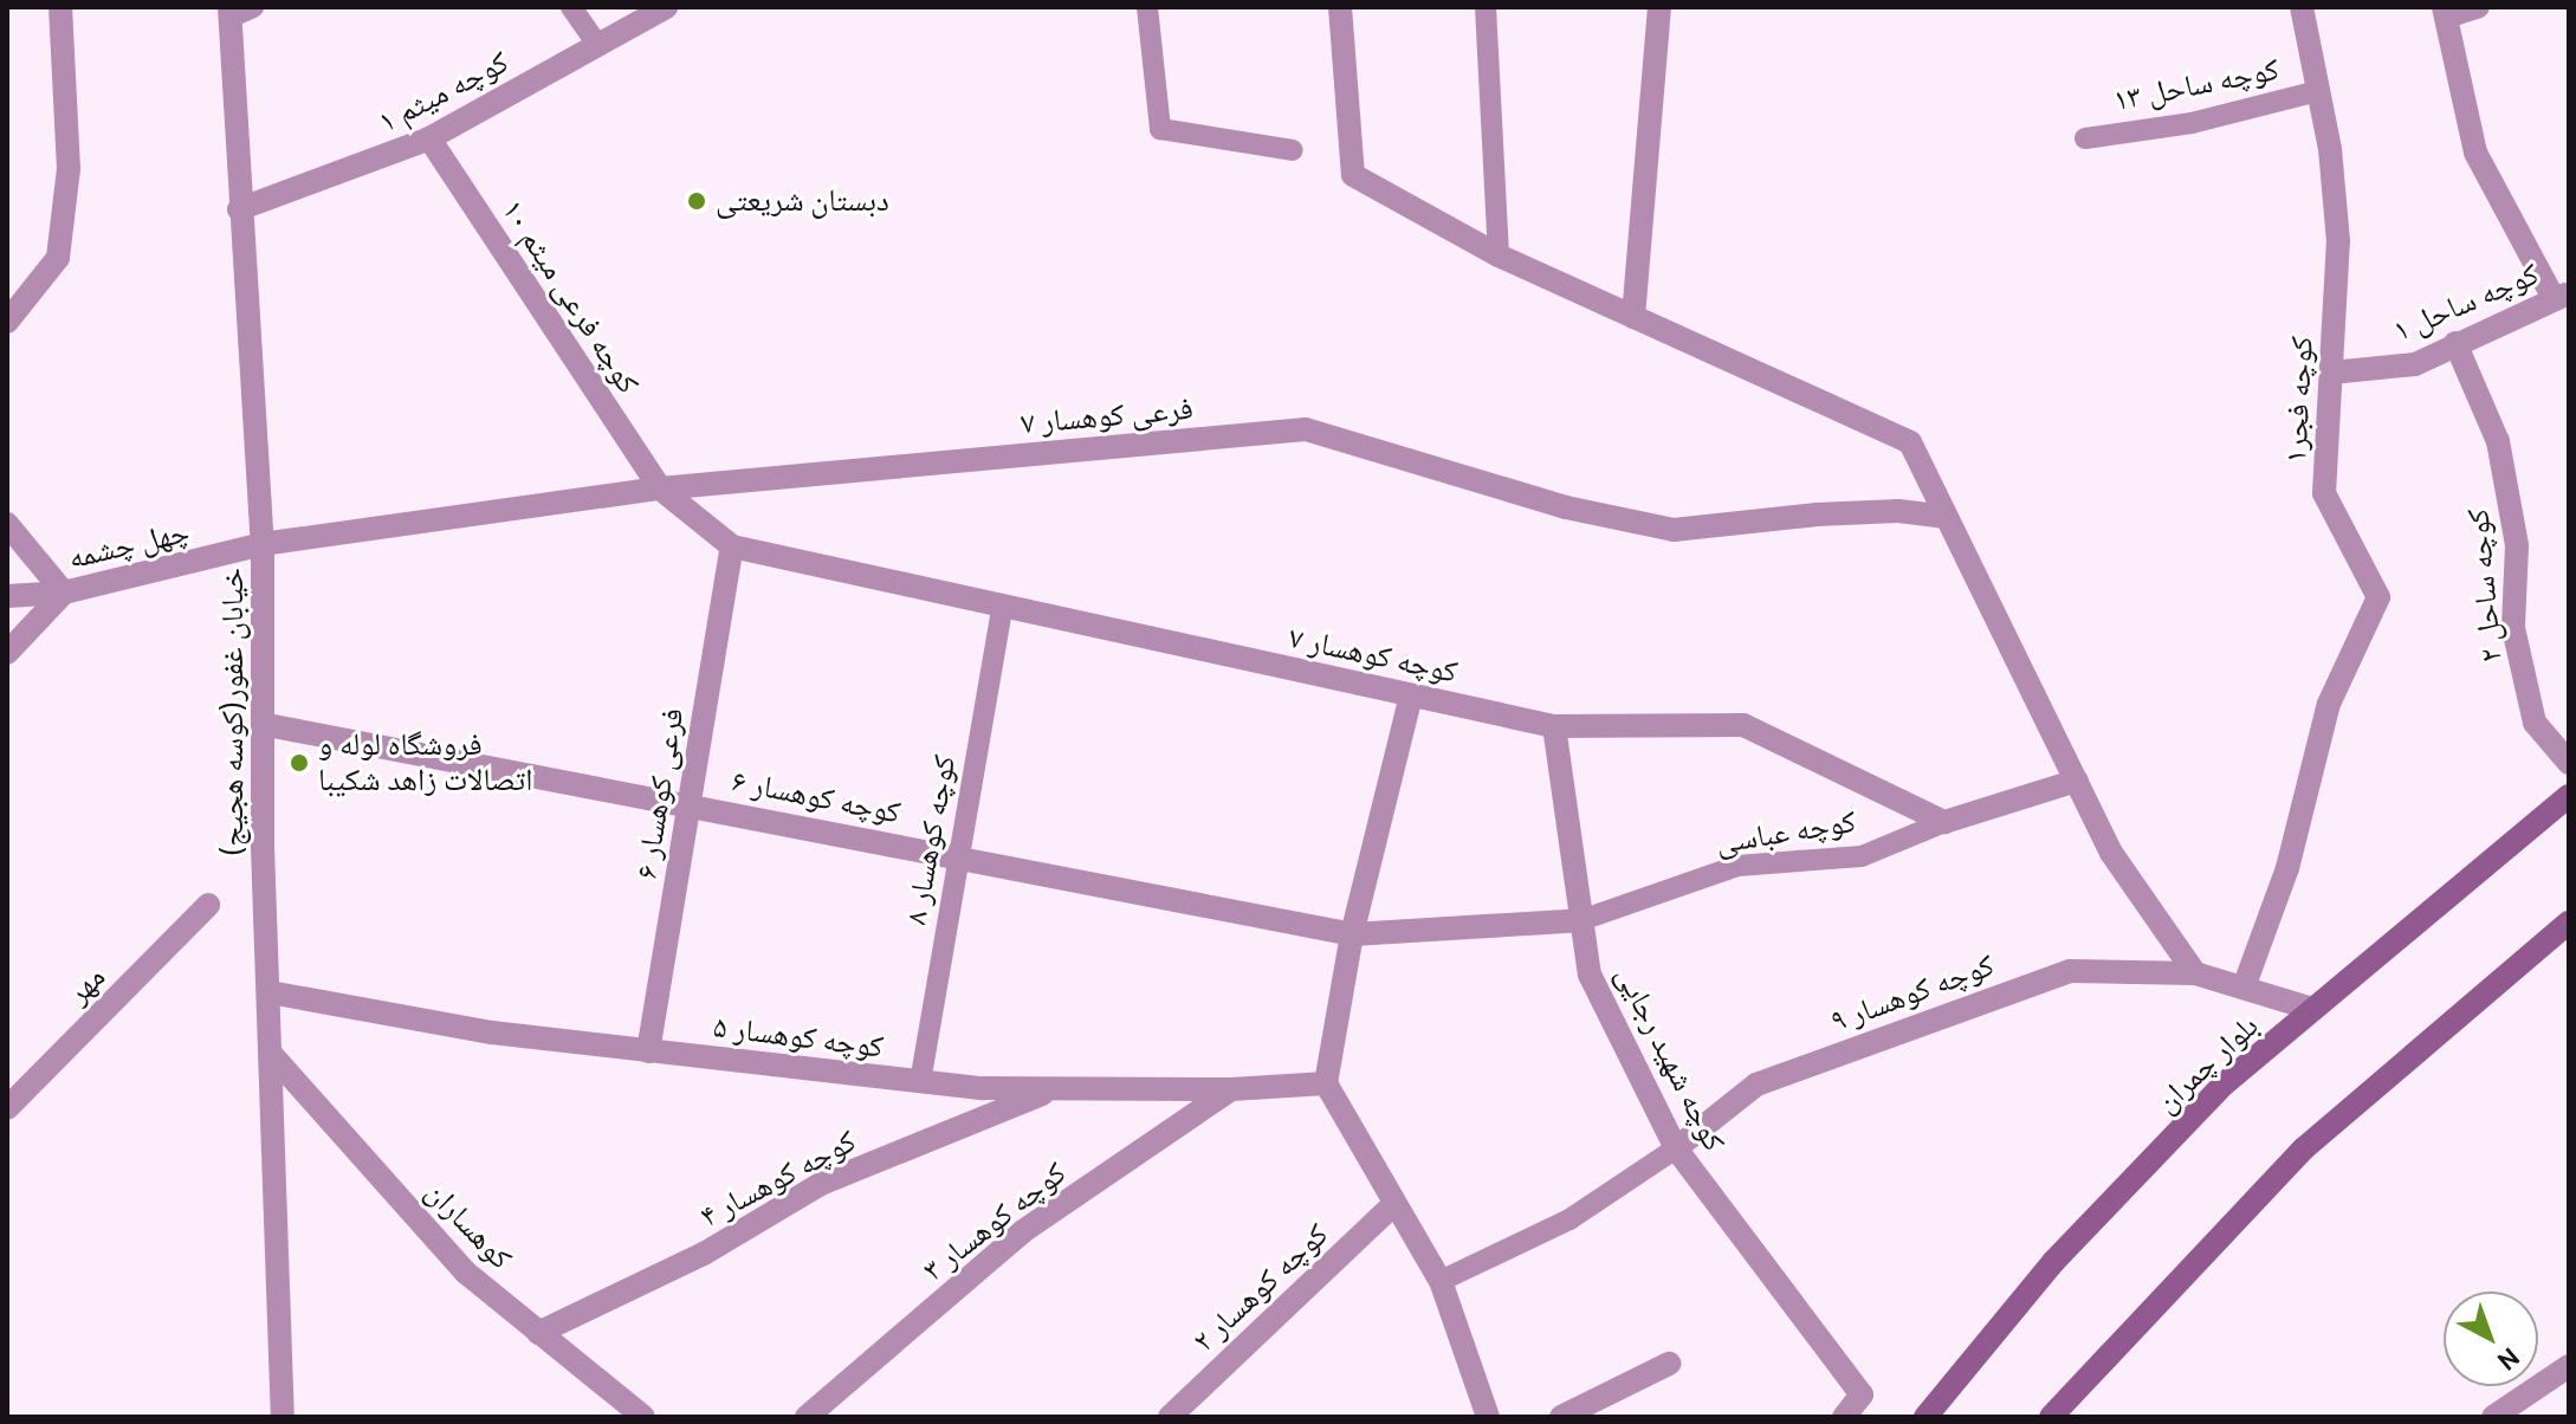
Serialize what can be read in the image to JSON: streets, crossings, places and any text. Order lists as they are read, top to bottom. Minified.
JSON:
{"streets":{"main road":["بلوار چمران"],"street":["کوچه میثم ۱","کوچه فرعی میثم ۱۰","کوچه ساحل ۱","کوچه فجر۱","فرعی کوهسار ۷","چهل چشمه","کوچه ساحل ۲","کوچه کوهسار ۷","خیابان غفور(کوسه هجیج)","فرعی کوهسار ۶","کوچه کوهسار ۶","مهر","کوچه کوهسار ۹","کوچه کوهسار ۵","کوچه شهید رجایی","کوچه کوهسار ۴","کوچه کوهسار ۳","کوهساران","کوچه کوهسار ۲"],"lane":["کوچه ساحل ۱۳","کوچه عباسی","کوچه کوهسار ۸"]},"crossings":[["کوچه ساحل ۱۳","کوچه فجر۱"],["کوچه میثم ۱","کوچه فرعی میثم ۱۰"],["کوچه میثم ۱","خیابان غفور(کوسه هجیج)"],["کوچه فرعی میثم ۱۰","فرعی کوهسار ۷"],["کوچه فرعی میثم ۱۰","کوچه کوهسار ۷"],["کوچه ساحل ۱","کوچه فجر۱"],["کوچه ساحل ۱","کوچه ساحل ۲"],["کوچه فجر۱","کوچه کوهسار ۹"],["فرعی کوهسار ۷","چهل چشمه"],["فرعی کوهسار ۷","کوچه کوهسار ۷"],["فرعی کوهسار ۷","خیابان غفور(کوسه هجیج)"],["چهل چشمه","خیابان غفور(کوسه هجیج)"],["کوچه کوهسار ۷","فرعی کوهسار ۶"],["کوچه کوهسار ۷","کوچه عباسی"],["کوچه کوهسار ۷","کوچه کوهسار ۸"],["کوچه کوهسار ۷","کوچه شهید رجایی"],["خیابان غفور(کوسه هجیج)","کوچه کوهسار ۶"],["خیابان غفور(کوسه هجیج)","کوچه کوهسار ۵"],["خیابان غفور(کوسه هجیج)","کوهساران"],["فرعی کوهسار ۶","کوچه کوهسار ۶"],["فرعی کوهسار ۶","کوچه کوهسار ۵"],["کوچه کوهسار ۶","کوچه عباسی"],["کوچه کوهسار ۶","کوچه کوهسار ۸"],["کوچه کوهسار ۶","کوچه شهید رجایی"],["کوچه عباسی","کوچه شهید رجایی"],["کوچه کوهسار ۸","کوچه کوهسار ۵"],["کوچه کوهسار ۹","کوچه شهید رجایی"],["کوچه کوهسار ۹","بلوار چمران"],["کوچه کوهسار ۵","کوچه کوهسار ۴"],["کوچه کوهسار ۵","کوچه کوهسار ۳"],["کوچه کوهسار ۴","کوهساران"]],"places":["دبستان شریعتی","فروشگاه لوله و اتصالات زاهد شکیبا"],"north":"bottom right"}
